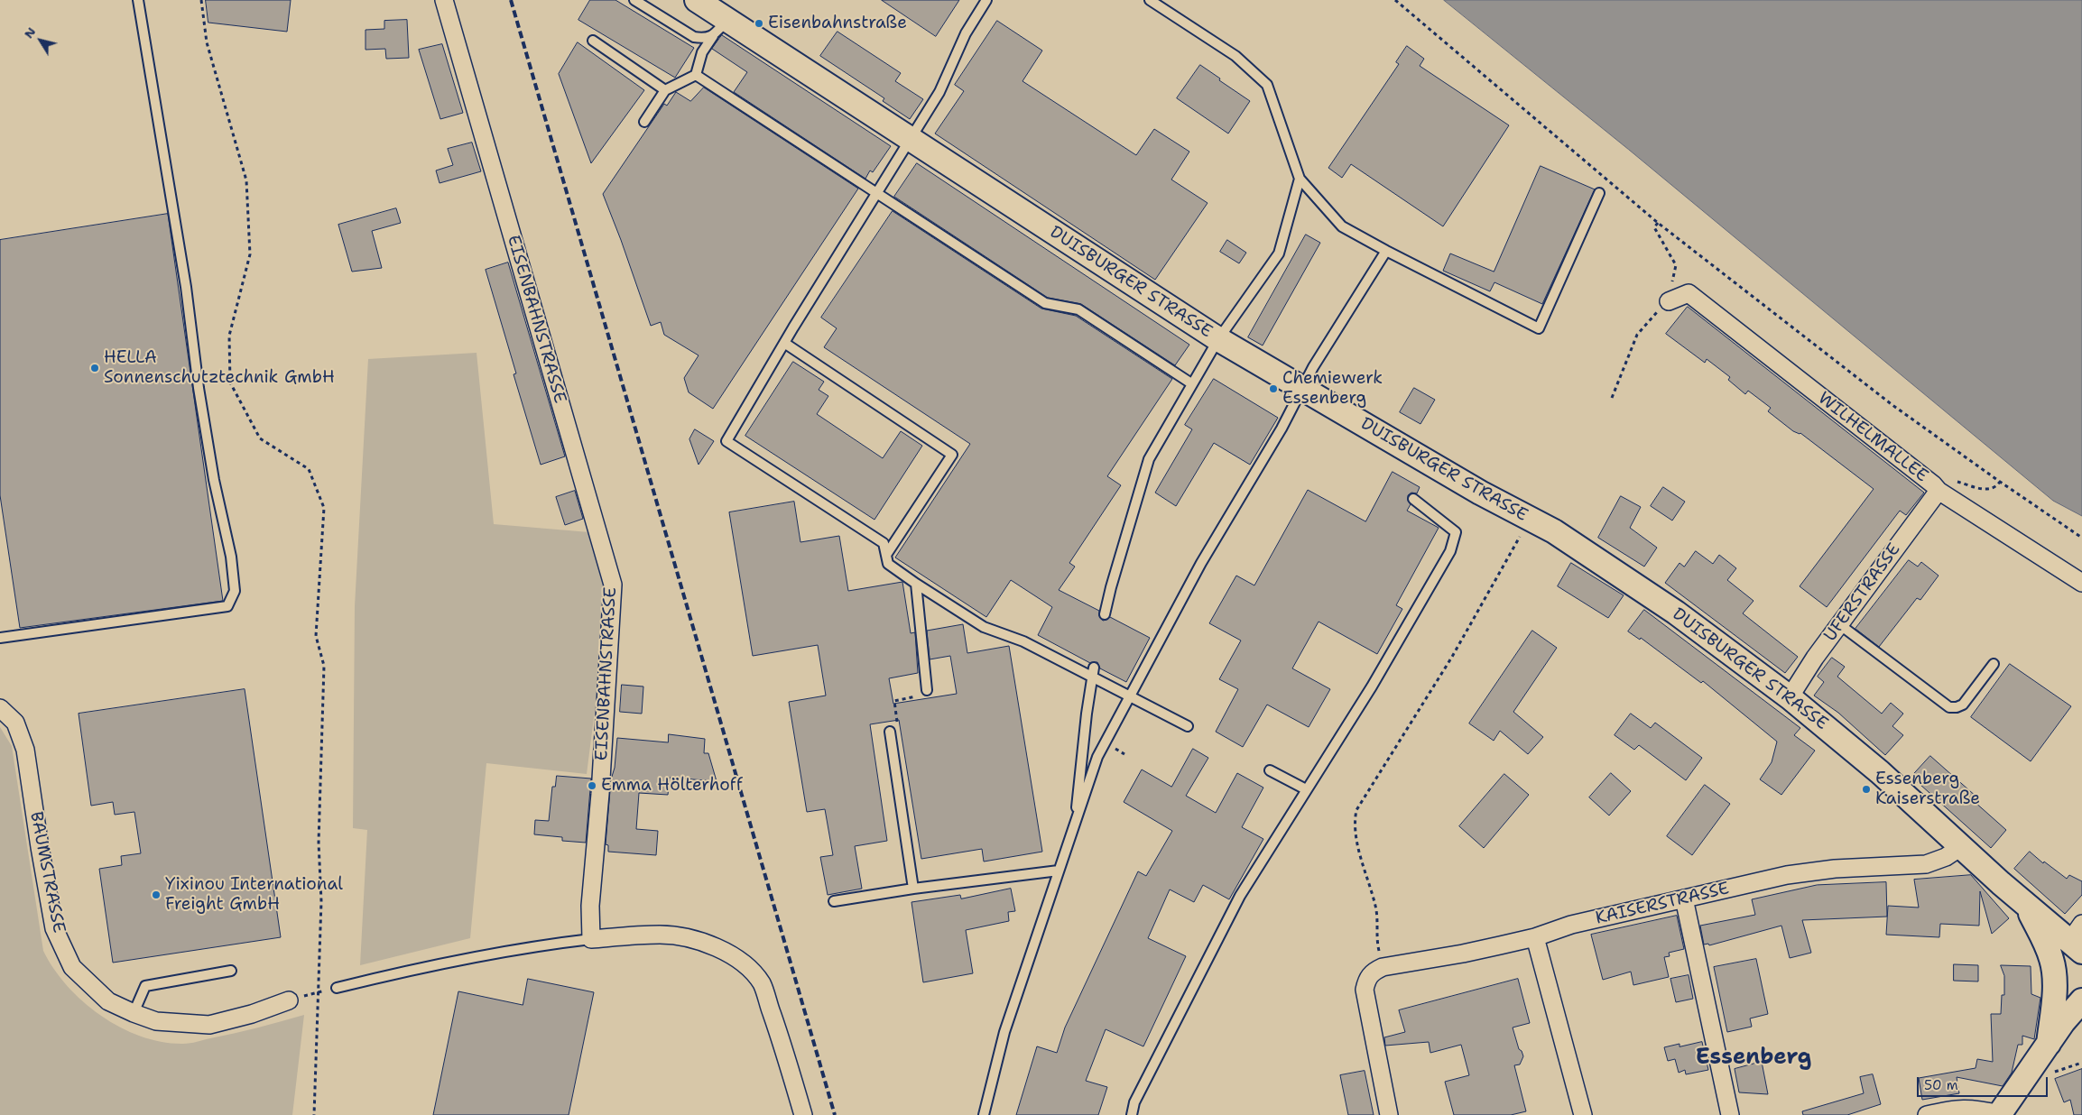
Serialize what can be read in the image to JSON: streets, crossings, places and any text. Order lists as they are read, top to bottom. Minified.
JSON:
{"streets":{"main road":["DUISBURGER STRASSE"],"street":["EISENBAHNSTRASSE","WILHELMALLEE","UFERSTRASSE","BAUMSTRASSE","KAISERSTRASSE"]},"crossings":[["DUISBURGER STRASSE","UFERSTRASSE"],["DUISBURGER STRASSE","KAISERSTRASSE"],["WILHELMALLEE","UFERSTRASSE"]],"districts":["Essenberg"],"places":["Eisenbahnstraße","HELLA Sonnenschutztechnik GmbH","Chemiewerk Essenberg","Emma Hölterhoff","Essenberg Kaiserstraße","Yixinou International Freight GmbH"],"scale_bar":"50 m","north":"top left"}
